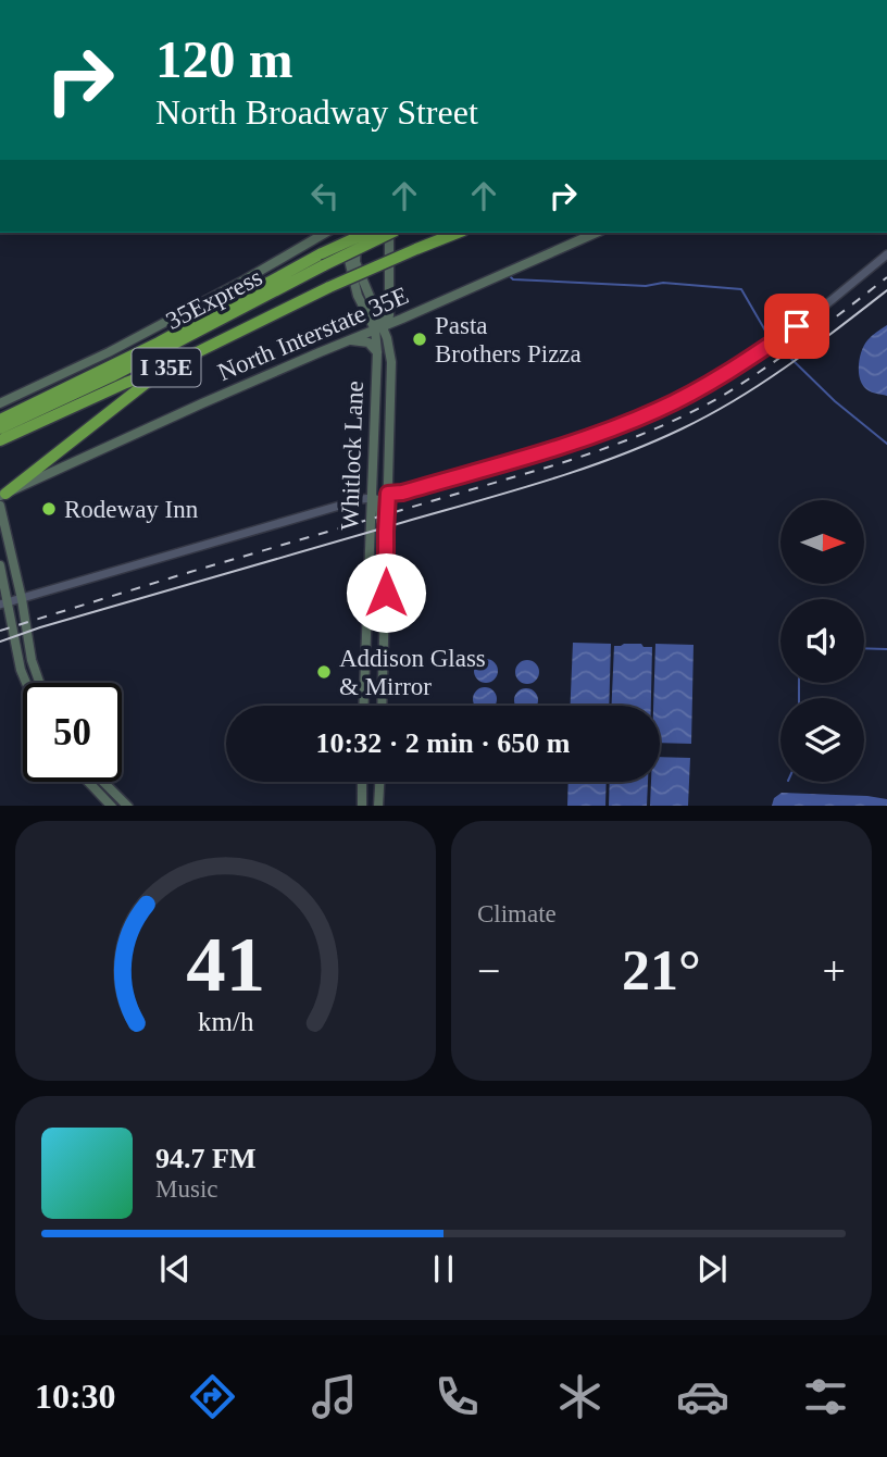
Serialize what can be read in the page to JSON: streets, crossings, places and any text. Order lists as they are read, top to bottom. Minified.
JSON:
{"streets":{"highway":["I 35E"],"main road":["North Interstate 35E","Whitlock Lane"]},"crossings":[["North Interstate 35E","Whitlock Lane"]],"places":["Pasta Brothers Pizza","Rodeway Inn","Addison Glass & Mirror"],"north":"right","page":{"turn":["120 m","North Broadway Street"],"limit":"50","trip":"10:32 · 2 min · 650 m","tile":"Climate","heat":["−","21°","+"],"song":["94.7 FM","Music"],"tabs":"10:30","gauge":["41","km/h"]}}
